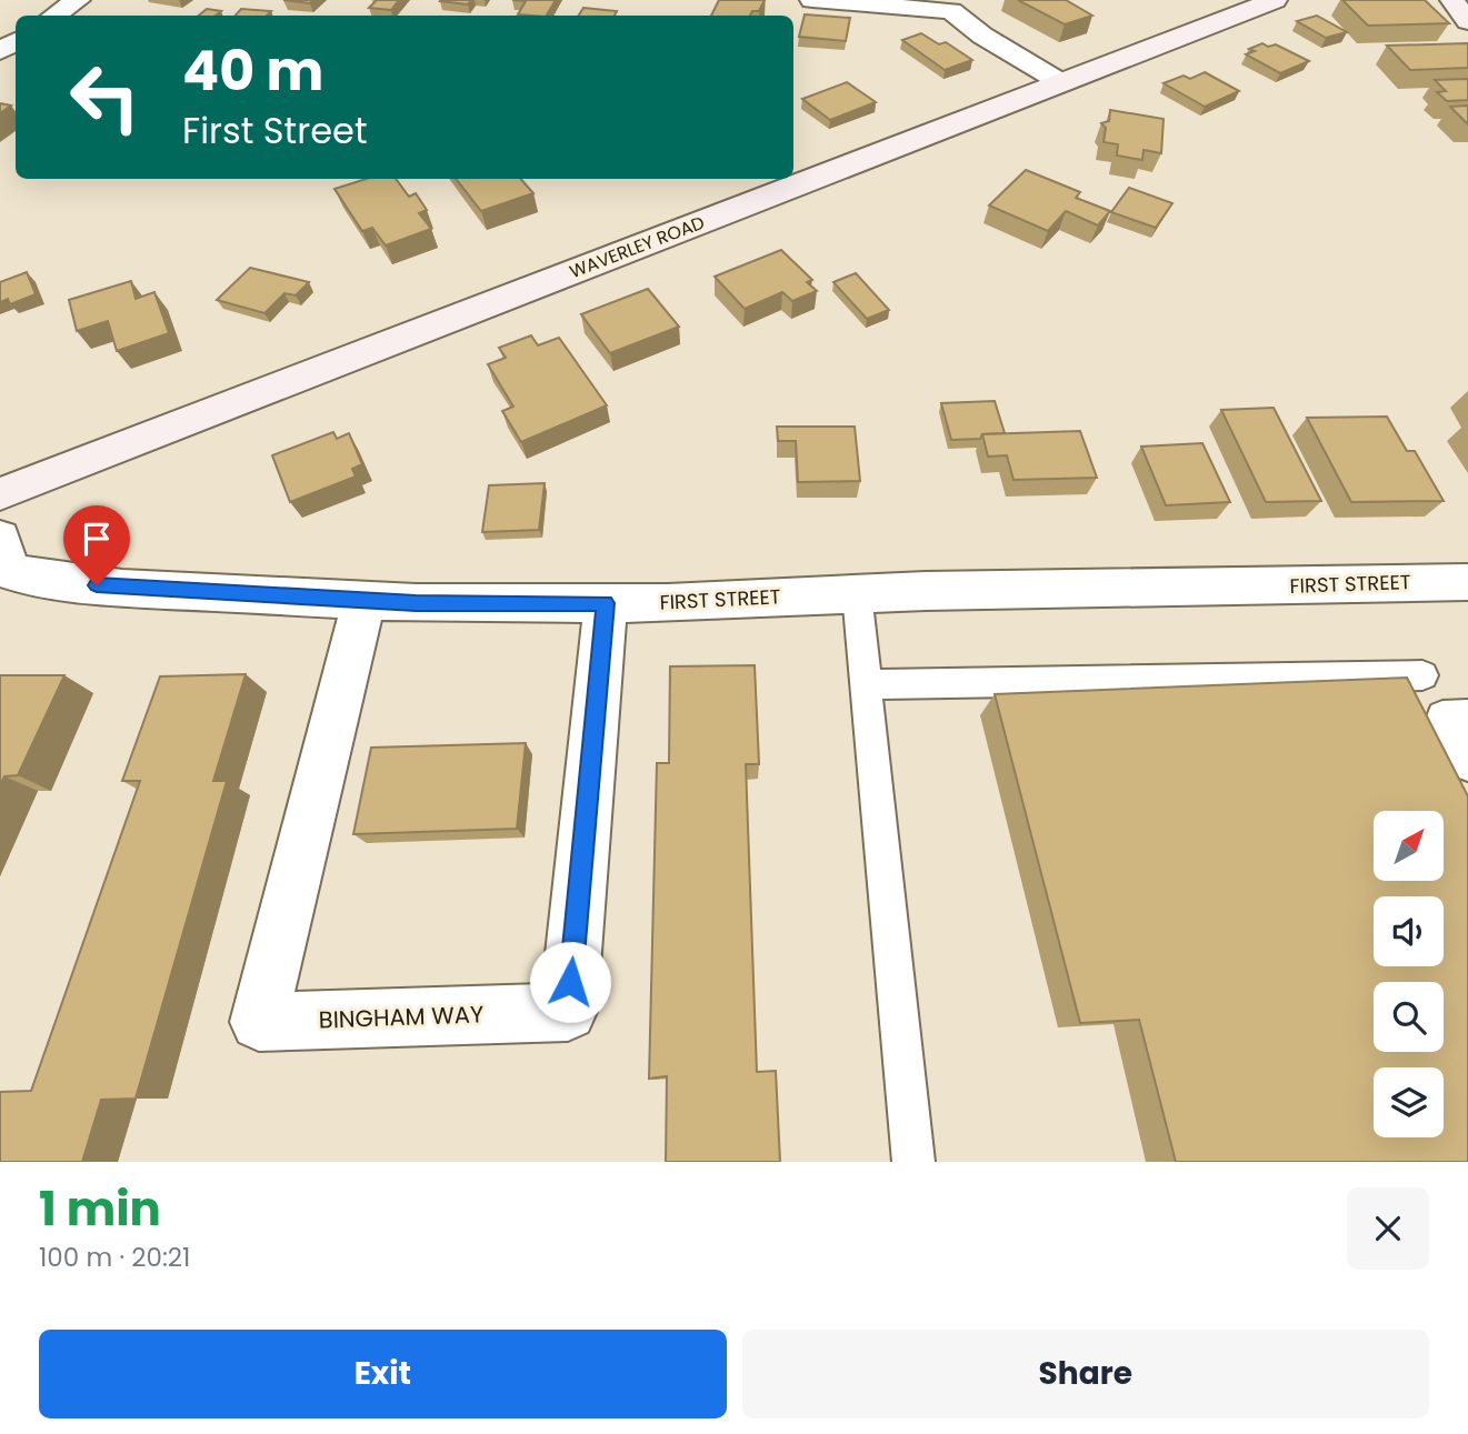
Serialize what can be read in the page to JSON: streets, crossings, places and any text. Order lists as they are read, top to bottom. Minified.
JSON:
{"streets":{"street":["WAVERLEY ROAD","FIRST STREET","BINGHAM WAY"]},"crossings":[["FIRST STREET","BINGHAM WAY"]],"north":"top right","page":{"turn":["40 m","First Street"],"heading":["1 min","100 m · 20:21"],"buttons":["Exit","Share"]}}
